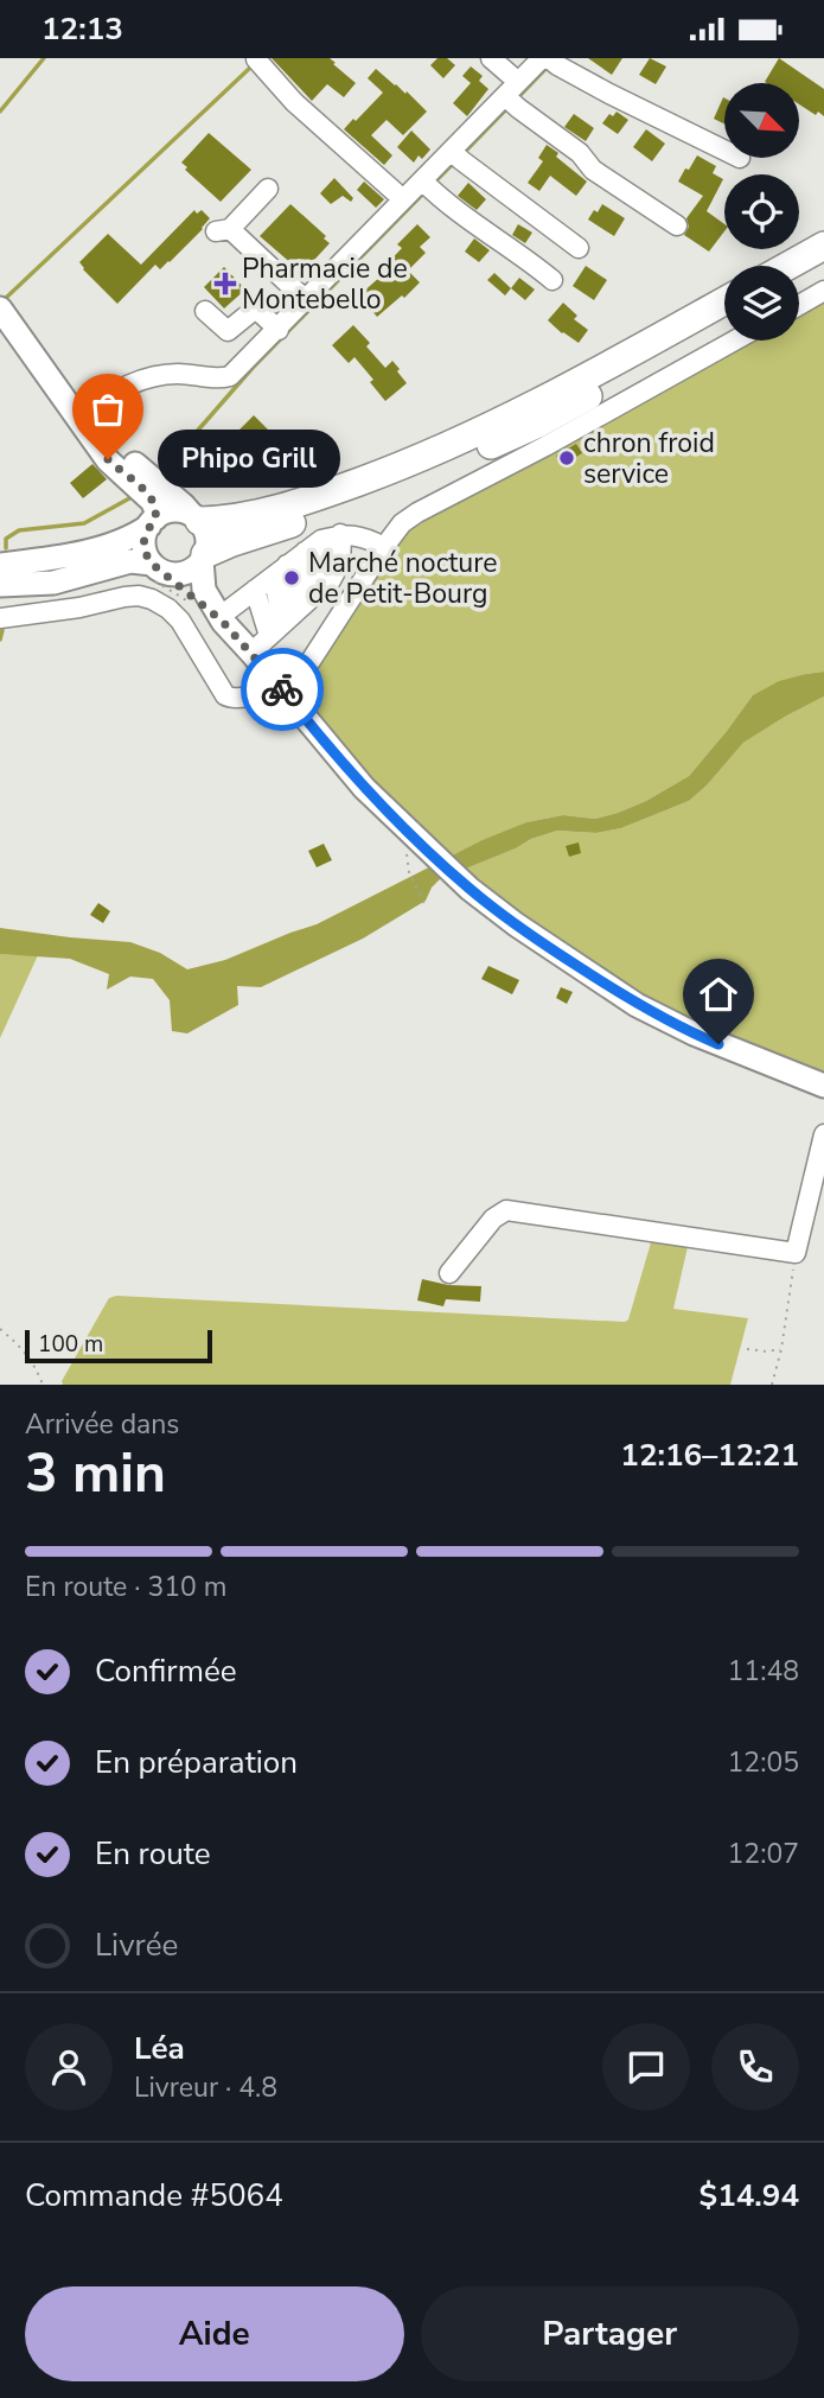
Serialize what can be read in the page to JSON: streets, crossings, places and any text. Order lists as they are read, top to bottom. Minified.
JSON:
{"places":{"health":["Pharmacie de Montebello"],"other":["chron froid service","Phipo Grill","Marché nocture de Petit-Bourg"]},"scale_bar":"100 m","north":"bottom right","page":{"status":"12:13","bubble":"Phipo Grill","scale":"100 m","heading":["3 min","Arrivée dans","12:16–12:21"],"panel":["Léa","Livreur · 4.8","Commande #5064","$14.94"],"bar":"En route · 310 m","list":[["Confirmée","11:48"],["En préparation","12:05"],["En route","12:07"],"Livrée"],"buttons":["Aide","Partager"]}}
